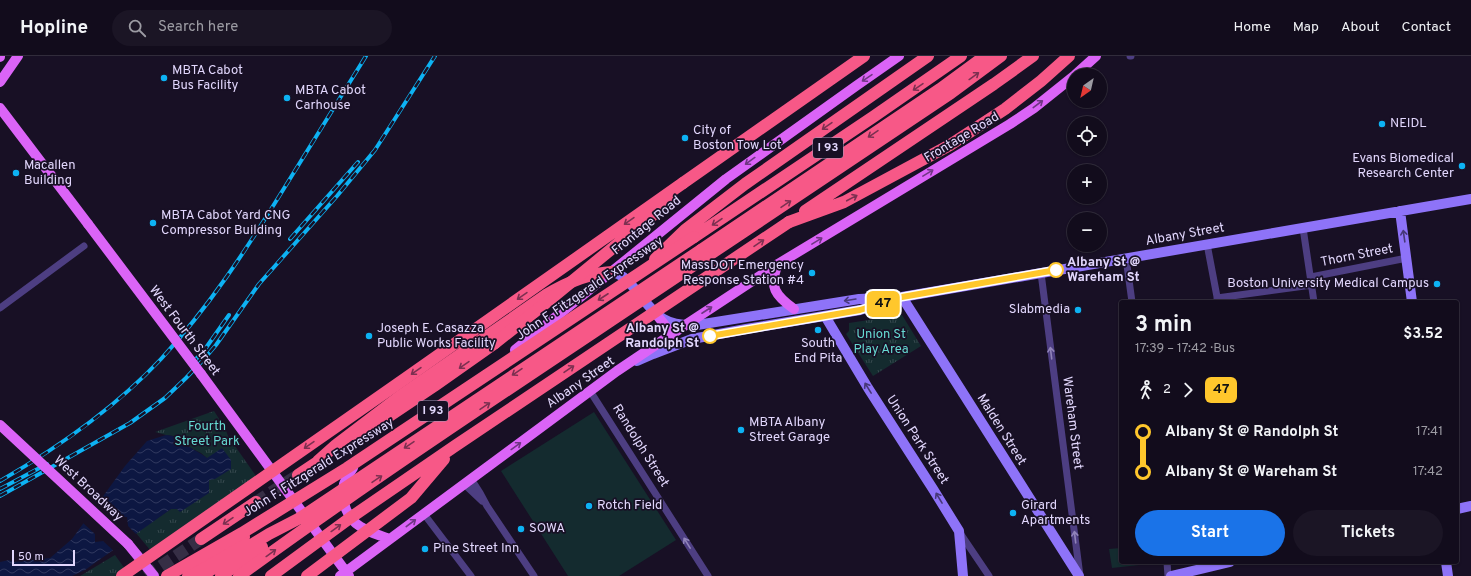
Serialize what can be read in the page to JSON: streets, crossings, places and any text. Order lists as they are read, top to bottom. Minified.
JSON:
{"streets":{"highway":["I 93","John F. Fitzgerald Expressway"],"main road":["Frontage Road","Albany Street","West Fourth Street","Malden Street","Union Park Street","West Broadway"],"street":["Thorn Street","Wareham Street","Randolph Street"]},"crossings":[["Frontage Road","Albany Street"],["Frontage Road","John F. Fitzgerald Expressway"],["Frontage Road","West Fourth Street"],["Albany Street","West Fourth Street"],["Albany Street","Wareham Street"],["Albany Street","Malden Street"],["Albany Street","Union Park Street"],["Albany Street","Randolph Street"],["John F. Fitzgerald Expressway","West Fourth Street"],["Wareham Street","Malden Street"]],"one_way":["Wareham Street","Union Park Street","Randolph Street"],"parks":["Union St Play Area","Fourth Street Park"],"places":["MBTA Cabot Bus Facility","MBTA Cabot Carhouse","NEIDL","City of Boston Tow Lot","Evans Biomedical Research Center","Macallen Building","MBTA Cabot Yard CNG Compressor Building","Albany St @ Wareham St","MassDOT Emergency Response Station #4","Boston University Medical Campus","Slabmedia","South End Pita","Joseph E. Casazza Public Works Facility","Albany St @ Randolph St","MBTA Albany Street Garage","Rotch Field","Girard Apartments","SOWA","Pine Street Inn"],"lines":["bus line 47"],"scale_bar":"50 m","north":"bottom left","page":{"header":"Hopline","search":"Search here","nav":["Home","Map","About","Contact"],"on_map":"47","map_buttons":["+","−"],"heading":["3 min","17:39 – 17:42 · Bus","$3.52"],"legs":["2","47"],"list":[{"name":"Albany St @ Randolph St","value":"17:41"},{"name":"Albany St @ Wareham St","value":"17:42"}],"buttons":["Start","Tickets"],"scale":"50 m"}}
